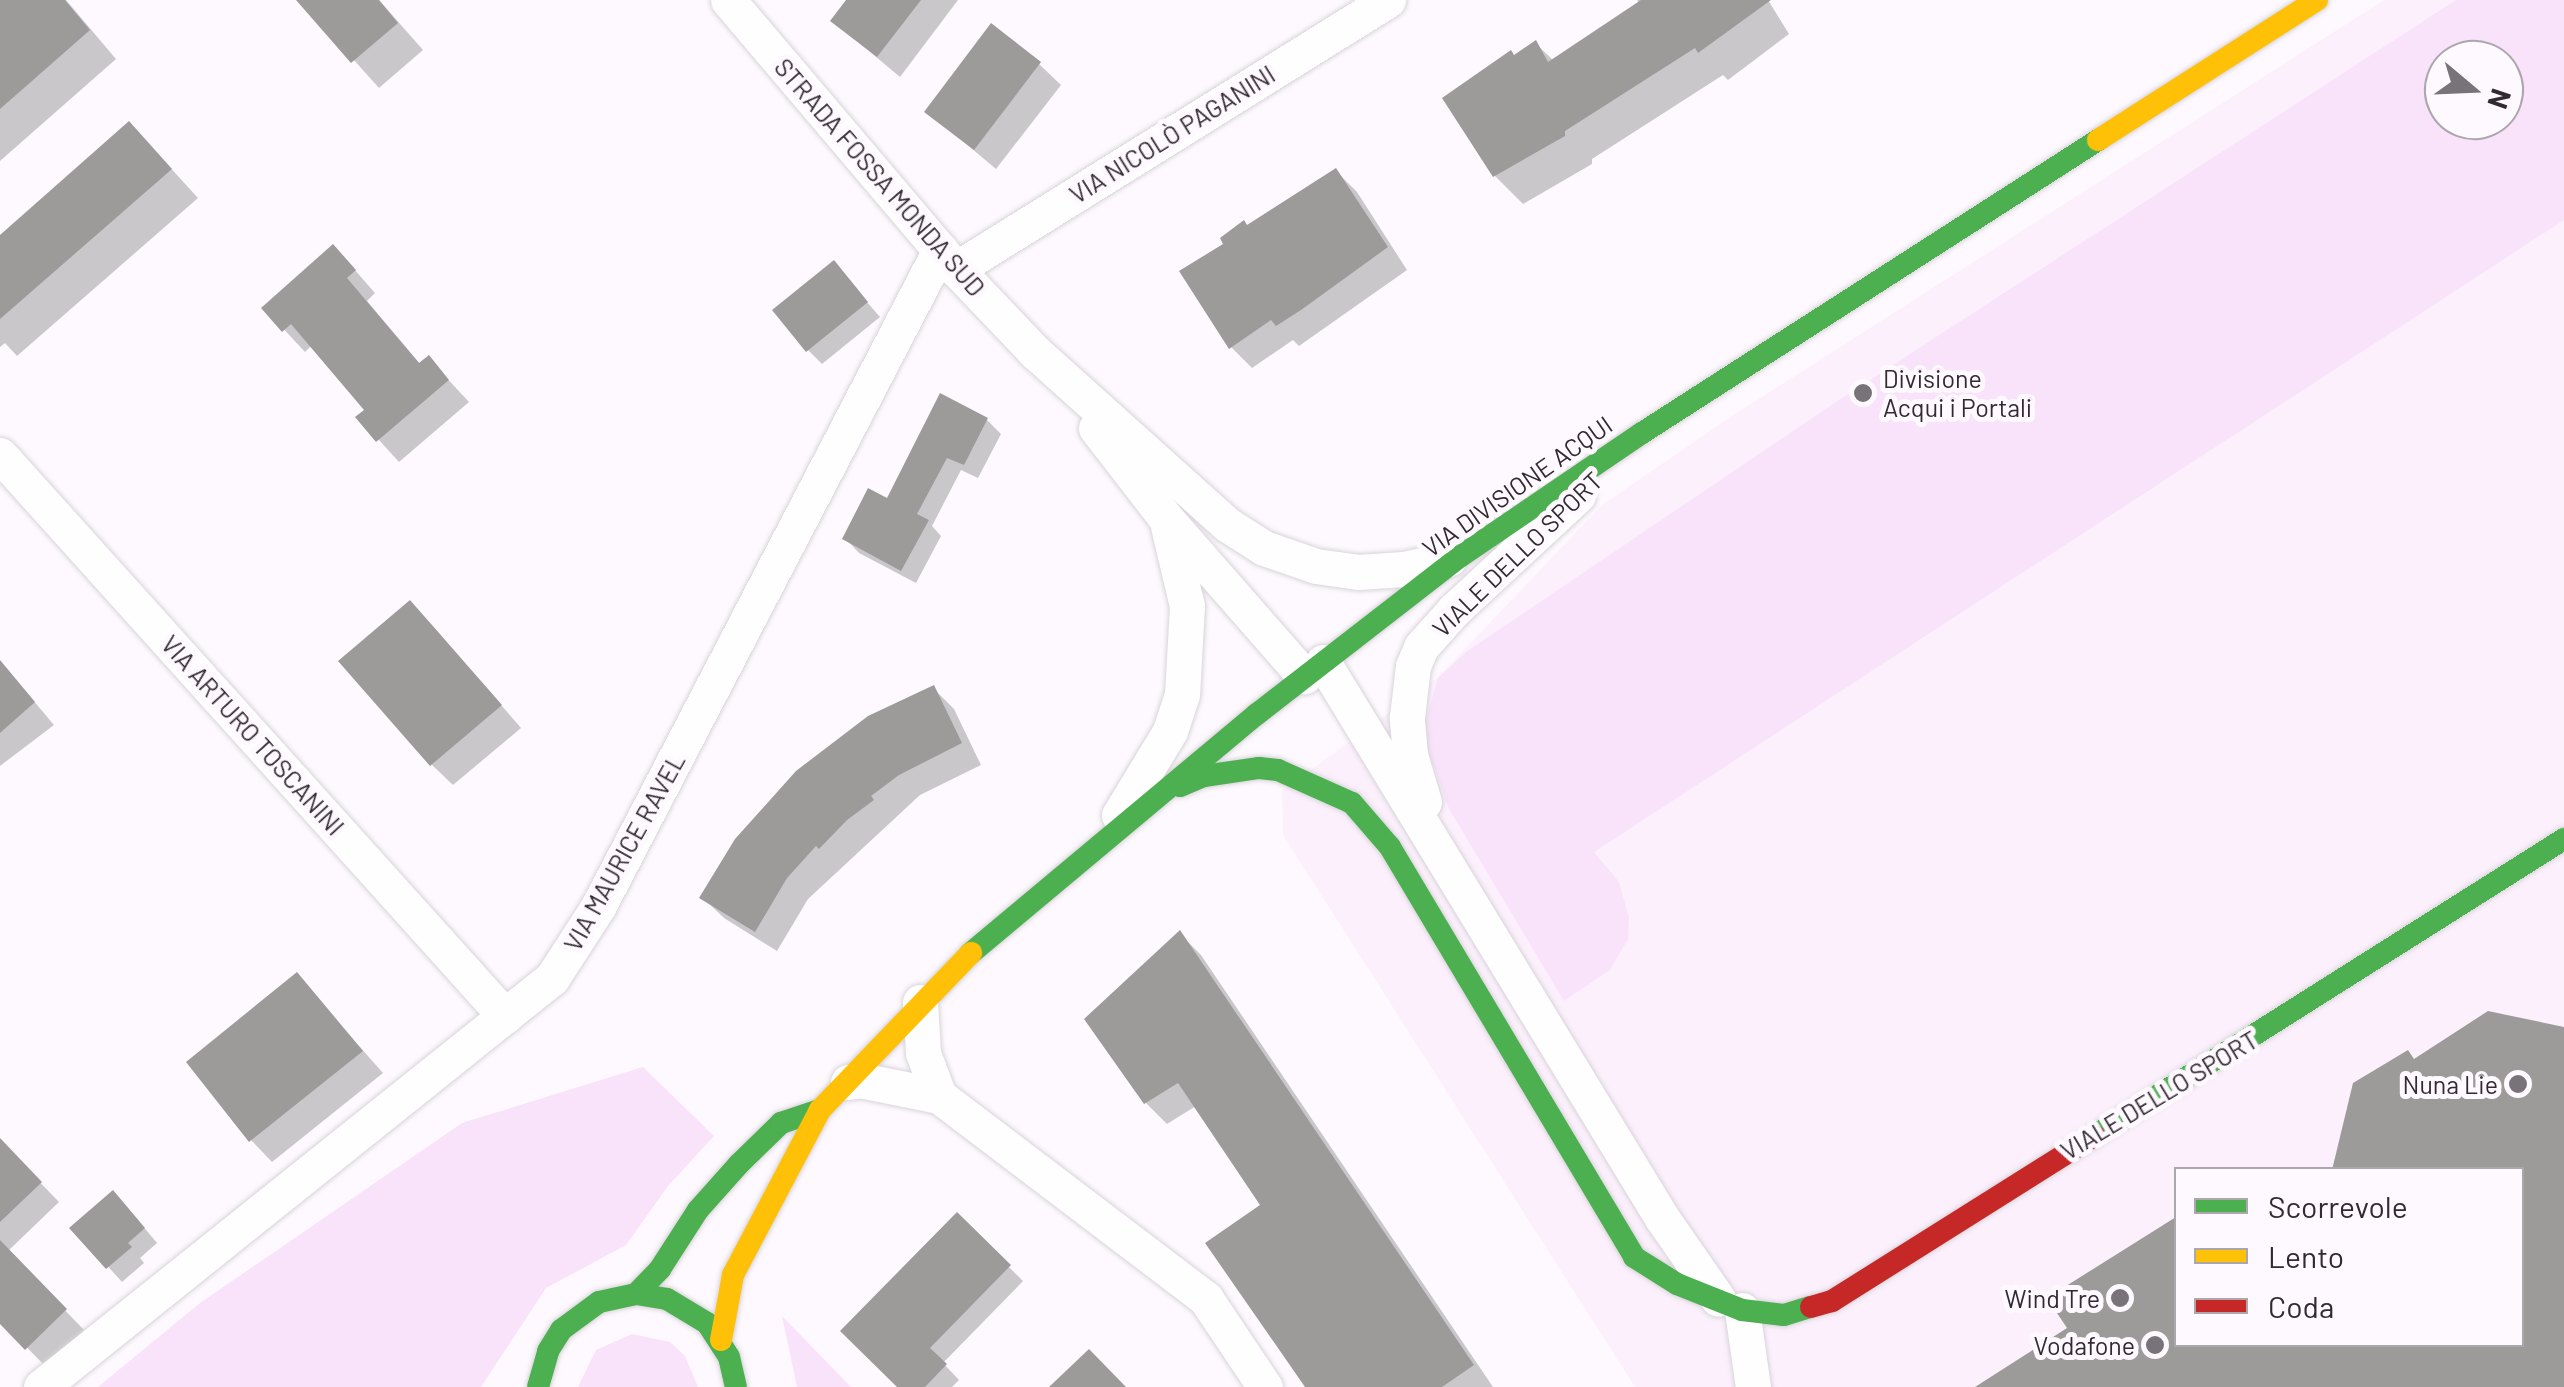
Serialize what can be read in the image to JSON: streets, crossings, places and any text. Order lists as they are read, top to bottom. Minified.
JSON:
{"streets":{"main road":["VIA DIVISIONE ACQUI","VIALE DELLO SPORT"],"street":["VIA NICOLÒ PAGANINI","STRADA FOSSA MONDA SUD","VIA ARTURO TOSCANINI","VIA MAURICE RAVEL"]},"crossings":[["VIA NICOLÒ PAGANINI","STRADA FOSSA MONDA SUD"],["VIA NICOLÒ PAGANINI","VIA MAURICE RAVEL"],["STRADA FOSSA MONDA SUD","VIA DIVISIONE ACQUI"],["STRADA FOSSA MONDA SUD","VIALE DELLO SPORT"],["STRADA FOSSA MONDA SUD","VIA MAURICE RAVEL"],["VIA DIVISIONE ACQUI","VIALE DELLO SPORT"],["VIA ARTURO TOSCANINI","VIA MAURICE RAVEL"]],"places":["Divisione Acqui i Portali","Nuna Lie","Wind Tre","Vodafone"],"legend":["Scorrevole","Lento","Coda"],"north":"right"}
